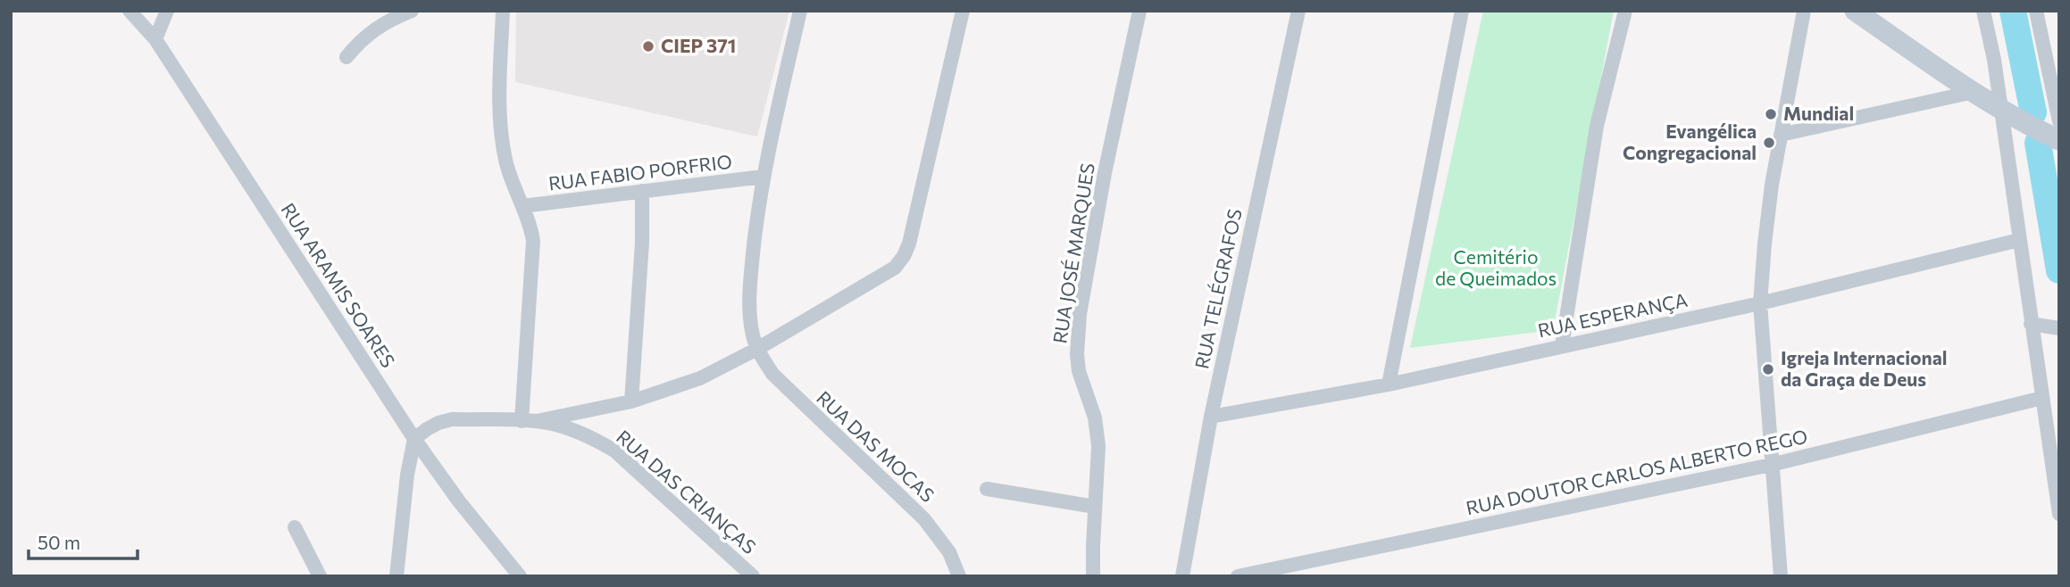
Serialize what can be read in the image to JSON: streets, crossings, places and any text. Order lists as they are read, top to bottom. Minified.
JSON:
{"streets":{"street":["RUA FABIO PORFRIO","RUA JOSÉ MARQUES","RUA ARAMIS SOARES","RUA TELÉGRAFOS","RUA ESPERANÇA","RUA DAS MOCAS","RUA DOUTOR CARLOS ALBERTO REGO","RUA DAS CRIANÇAS"]},"crossings":[["RUA FABIO PORFRIO","RUA DAS MOCAS"],["RUA ARAMIS SOARES","RUA DAS CRIANÇAS"],["RUA TELÉGRAFOS","RUA ESPERANÇA"]],"parks":["Cemitério de Queimados"],"places":["CIEP 371","Mundial","Evangélica Congregacional","Igreja Internacional da Graça de Deus"],"scale_bar":"50 m"}
